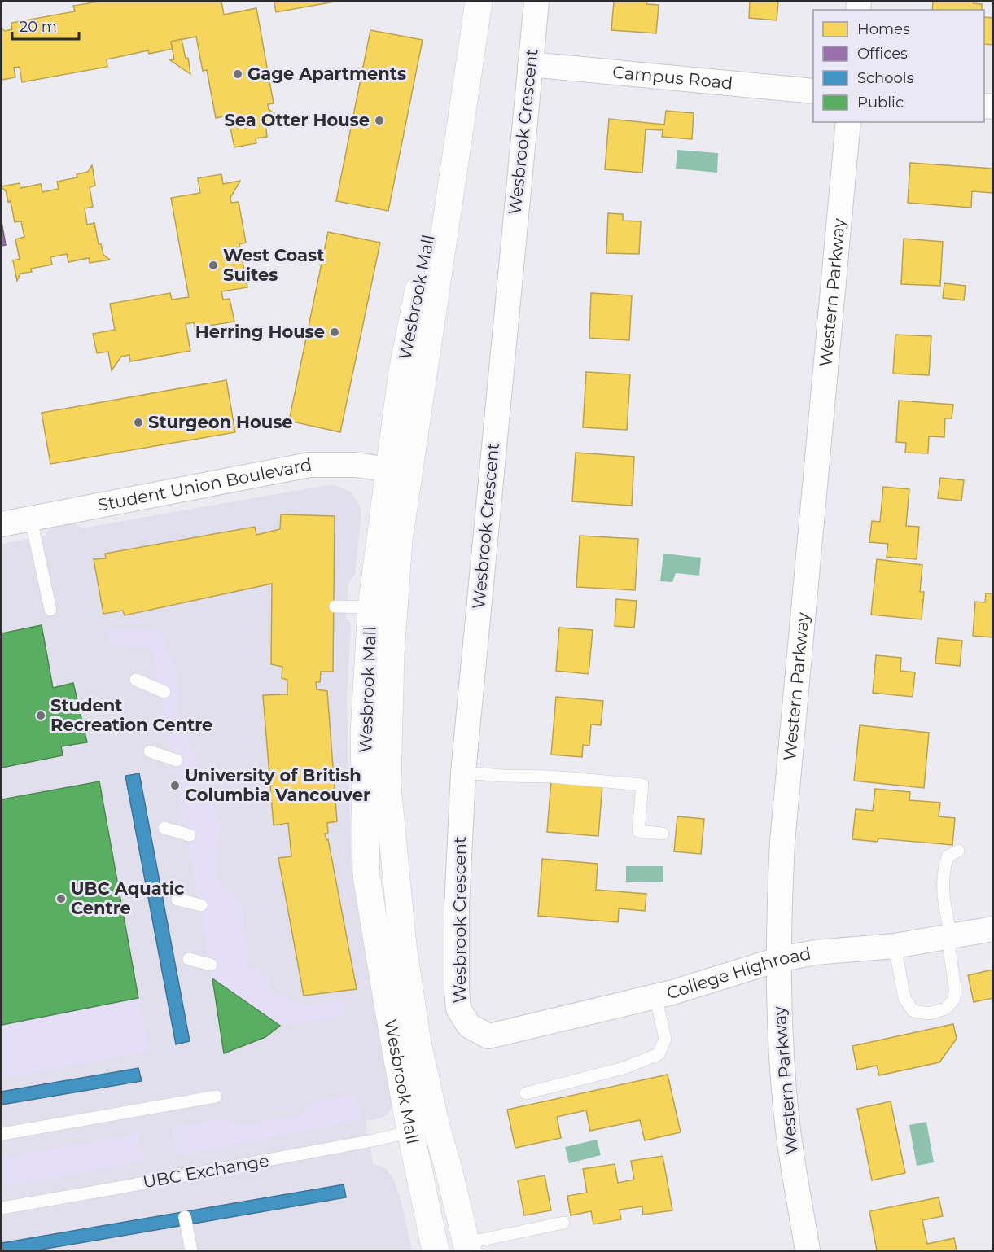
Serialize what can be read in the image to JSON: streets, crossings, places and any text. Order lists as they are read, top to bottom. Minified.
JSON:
{"streets":{"main road":["Wesbrook Mall"],"street":["Campus Road","Wesbrook Crescent","Western Parkway","Student Union Boulevard","College Highroad"],"lane":["UBC Exchange"]},"crossings":[["Campus Road","Wesbrook Crescent"],["Wesbrook Crescent","College Highroad"],["Western Parkway","College Highroad"],["Wesbrook Mall","Student Union Boulevard"],["Wesbrook Mall","UBC Exchange"]],"places":["Gage Apartments","Sea Otter House","West Coast Suites","Herring House","Sturgeon House","Student Recreation Centre","University of British Columbia Vancouver","UBC Aquatic Centre"],"legend":["Homes","Offices","Schools","Public"],"scale_bar":"20 m"}
